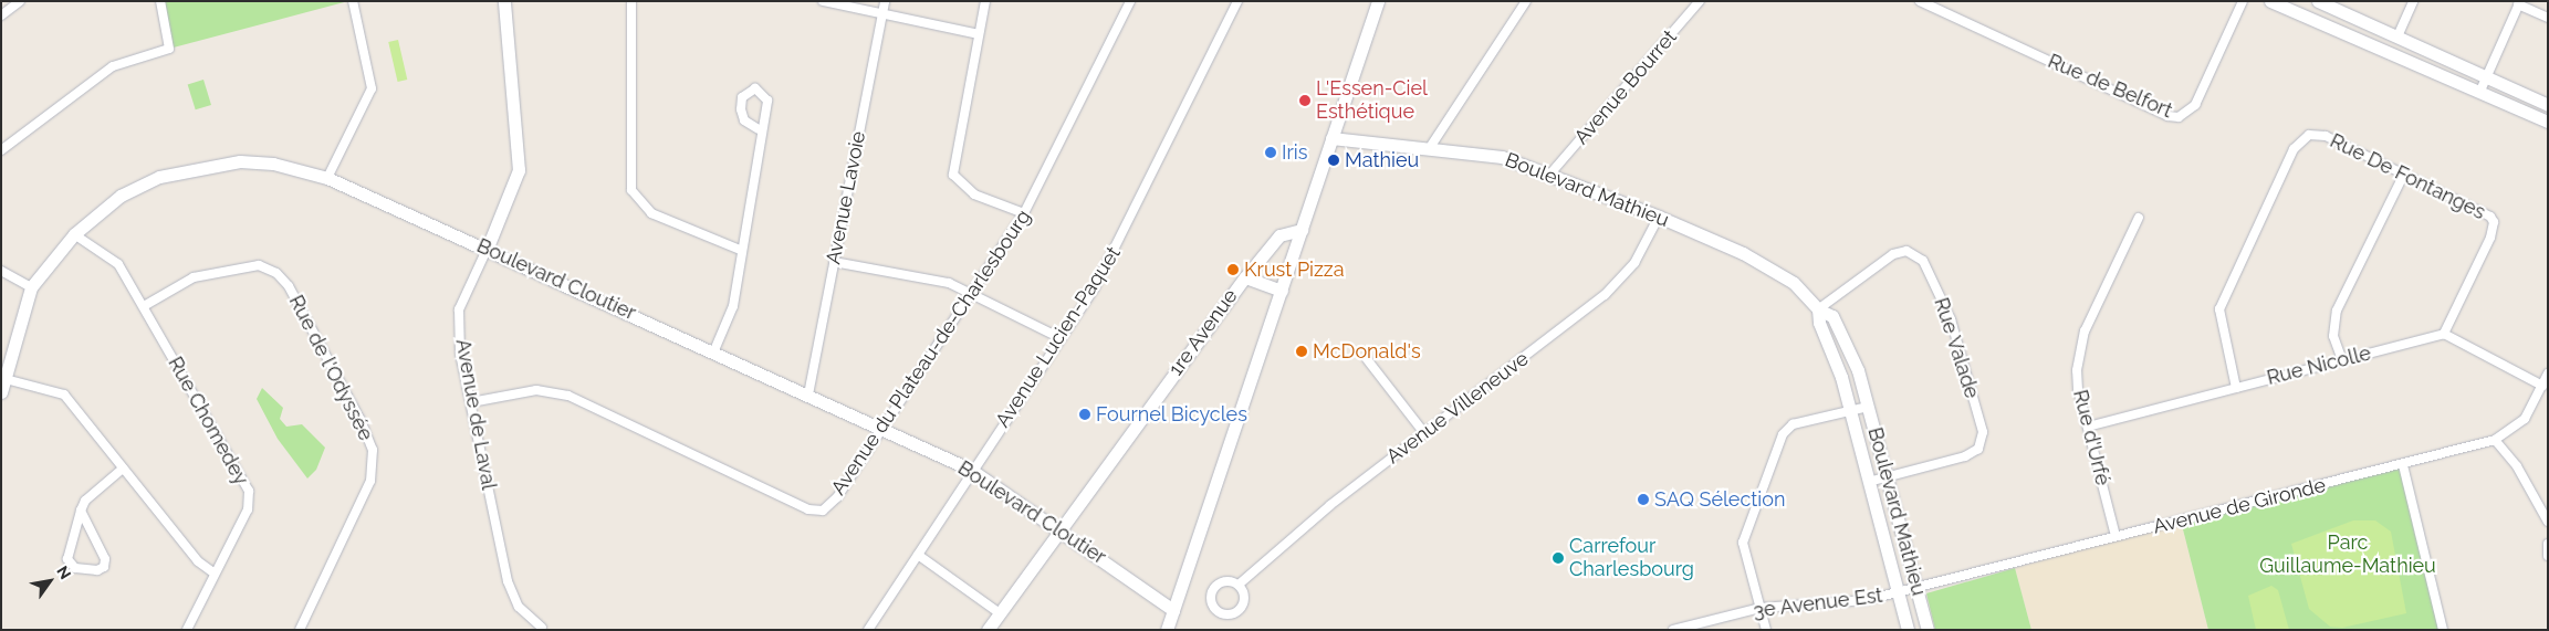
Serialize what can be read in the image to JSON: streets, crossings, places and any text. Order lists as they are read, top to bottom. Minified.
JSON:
{"streets":{"street":["Rue de Belfort","Avenue Bourret","Rue De Fontanges","Boulevard Mathieu","Avenue Lavoie","Boulevard Cloutier","1re Avenue","Avenue Lucien-Paquet","Rue Valade","Avenue du Plateau-de-Charlesbourg","Rue Nicolle","Rue de l'Odyssée","Avenue Villeneuve","Avenue de Laval","Rue Chomedey","Rue d'Urfé","Avenue de Gironde","3e Avenue Est"]},"crossings":[["Avenue Bourret","Boulevard Mathieu"],["Rue De Fontanges","Rue Nicolle"],["Boulevard Mathieu","Rue Valade"],["Boulevard Mathieu","Avenue Villeneuve"],["Boulevard Mathieu","Avenue de Gironde"],["Boulevard Mathieu","3e Avenue Est"],["Avenue Lavoie","Boulevard Cloutier"],["Boulevard Cloutier","1re Avenue"],["Boulevard Cloutier","Avenue Lucien-Paquet"],["Boulevard Cloutier","Avenue du Plateau-de-Charlesbourg"],["Boulevard Cloutier","Avenue de Laval"],["Boulevard Cloutier","Rue Chomedey"],["Avenue du Plateau-de-Charlesbourg","Avenue de Laval"],["Rue Nicolle","Rue d'Urfé"],["Rue de l'Odyssée","Rue Chomedey"],["Rue d'Urfé","Avenue de Gironde"],["Avenue de Gironde","3e Avenue Est"]],"parks":["Parc Guillaume-Mathieu"],"places":["L'Essen-Ciel Esthétique","Iris","Mathieu","Krust Pizza","McDonald's","Fournel Bicycles","SAQ Sélection","Carrefour Charlesbourg"],"north":"top right"}
